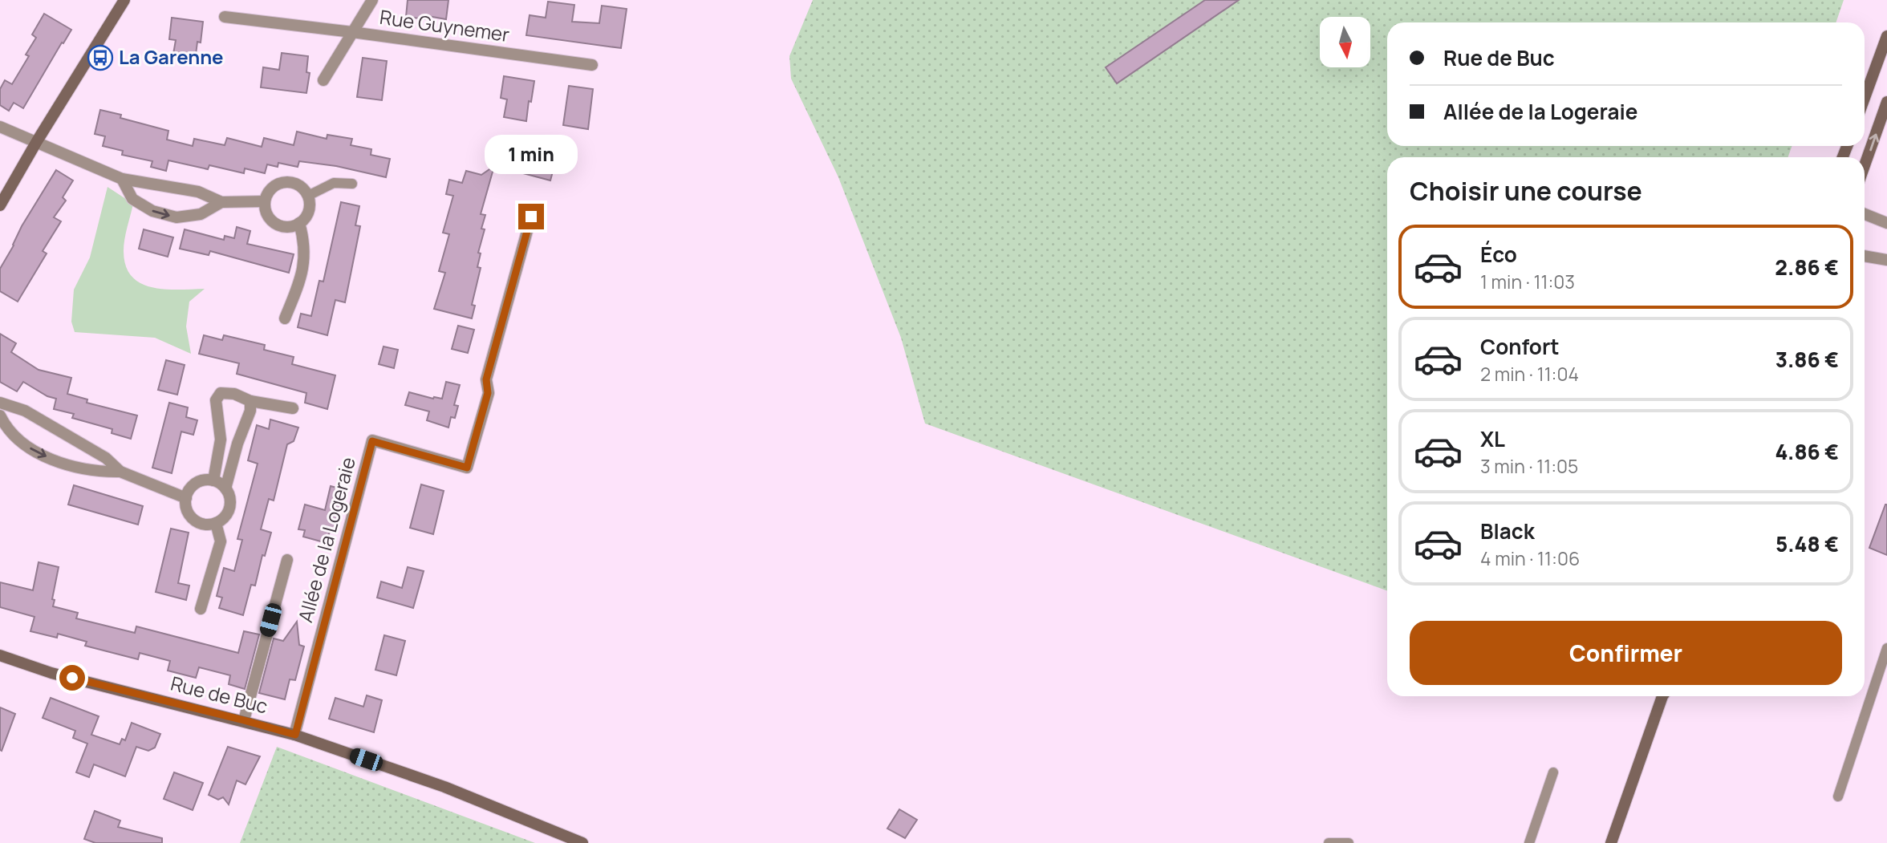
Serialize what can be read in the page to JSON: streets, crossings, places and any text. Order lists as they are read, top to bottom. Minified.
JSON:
{"streets":{"street":["Rue Guynemer","Allée de la Logeraie","Rue de Buc"]},"crossings":[["Allée de la Logeraie","Rue de Buc"]],"places":{"bus stop":["La Garenne"]},"north":"bottom","page":{"banner":["Rue de Buc","Allée de la Logeraie"],"bubble":"1 min","heading":"Choisir une course","list":[{"name":"Éco","note":"1 min · 11:03","value":"2.86 €"},{"name":"Confort","note":"2 min · 11:04","value":"3.86 €"},{"name":"XL","note":"3 min · 11:05","value":"4.86 €"},{"name":"Black","note":"4 min · 11:06","value":"5.48 €"}],"buttons":"Confirmer"}}
